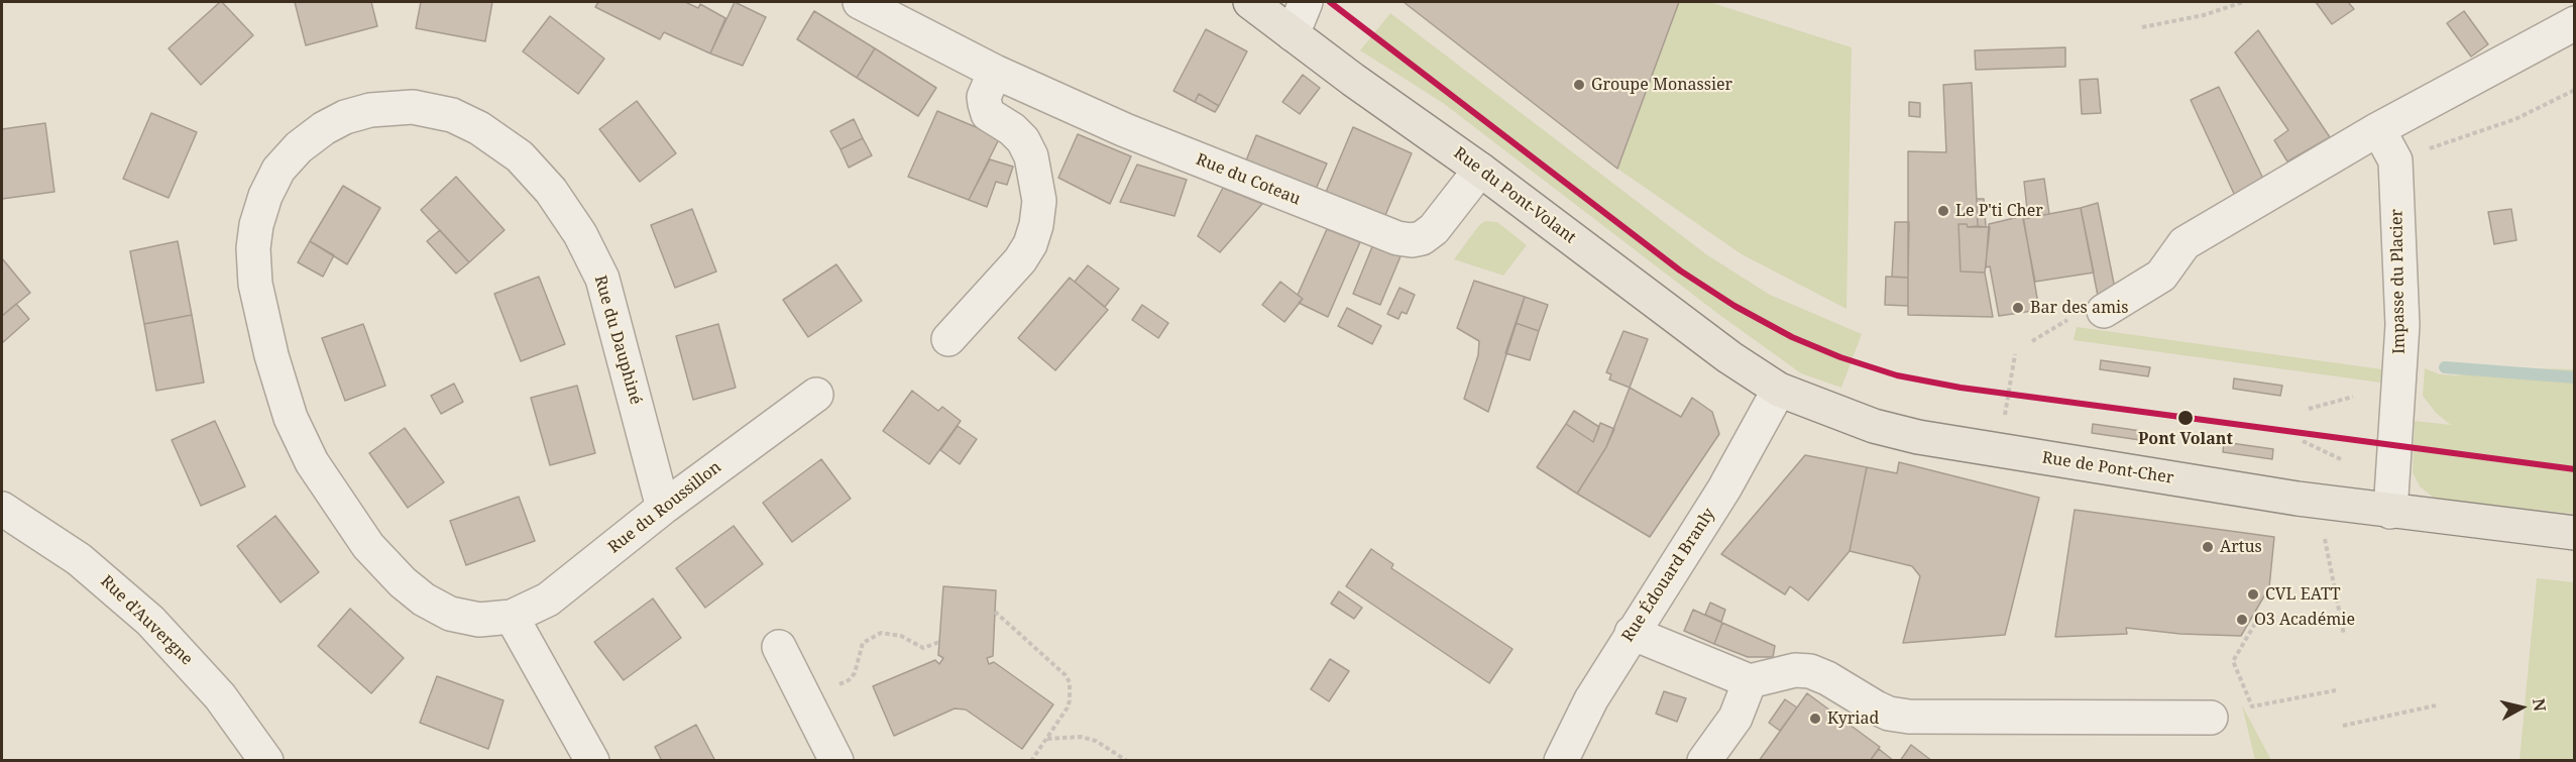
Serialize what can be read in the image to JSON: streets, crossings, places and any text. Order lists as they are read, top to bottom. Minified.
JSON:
{"streets":{"main road":["Rue du Pont-Volant","Rue de Pont-Cher"],"street":["Rue du Coteau","Impasse du Placier","Rue du Dauphiné","Rue du Roussillon","Rue Édouard Branly","Rue d'Auvergne"]},"crossings":[["Rue du Coteau","Rue du Pont-Volant"],["Rue du Pont-Volant","Rue de Pont-Cher"],["Rue du Pont-Volant","Rue Édouard Branly"],["Impasse du Placier","Rue de Pont-Cher"],["Rue du Dauphiné","Rue du Roussillon"],["Rue de Pont-Cher","Rue Édouard Branly"]],"places":["Groupe Monassier","Le P'ti Cher","Bar des amis","Pont Volant","Artus","CVL EATT","O3 Académie","Kyriad"],"north":"right"}
